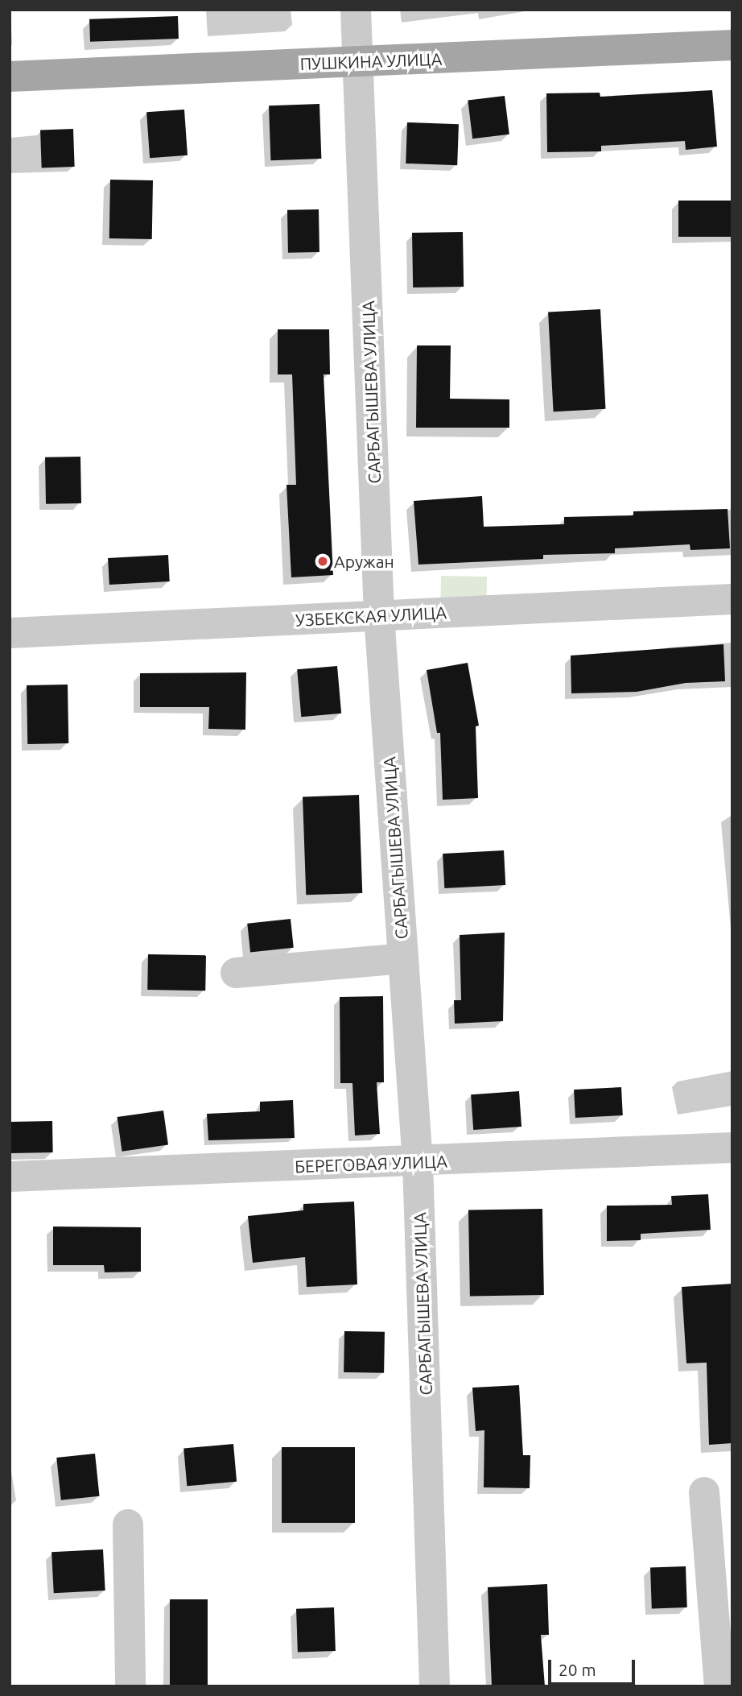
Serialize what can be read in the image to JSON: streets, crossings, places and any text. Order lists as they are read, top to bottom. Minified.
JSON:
{"streets":{"main road":["ПУШКИНА УЛИЦА"],"street":["САРБАГЫШЕВА УЛИЦА","УЗБЕКСКАЯ УЛИЦА","БЕРЕГОВАЯ УЛИЦА"]},"crossings":[["ПУШКИНА УЛИЦА","САРБАГЫШЕВА УЛИЦА"],["САРБАГЫШЕВА УЛИЦА","УЗБЕКСКАЯ УЛИЦА"],["САРБАГЫШЕВА УЛИЦА","БЕРЕГОВАЯ УЛИЦА"]],"places":["Аружан"],"scale_bar":"20 m"}
